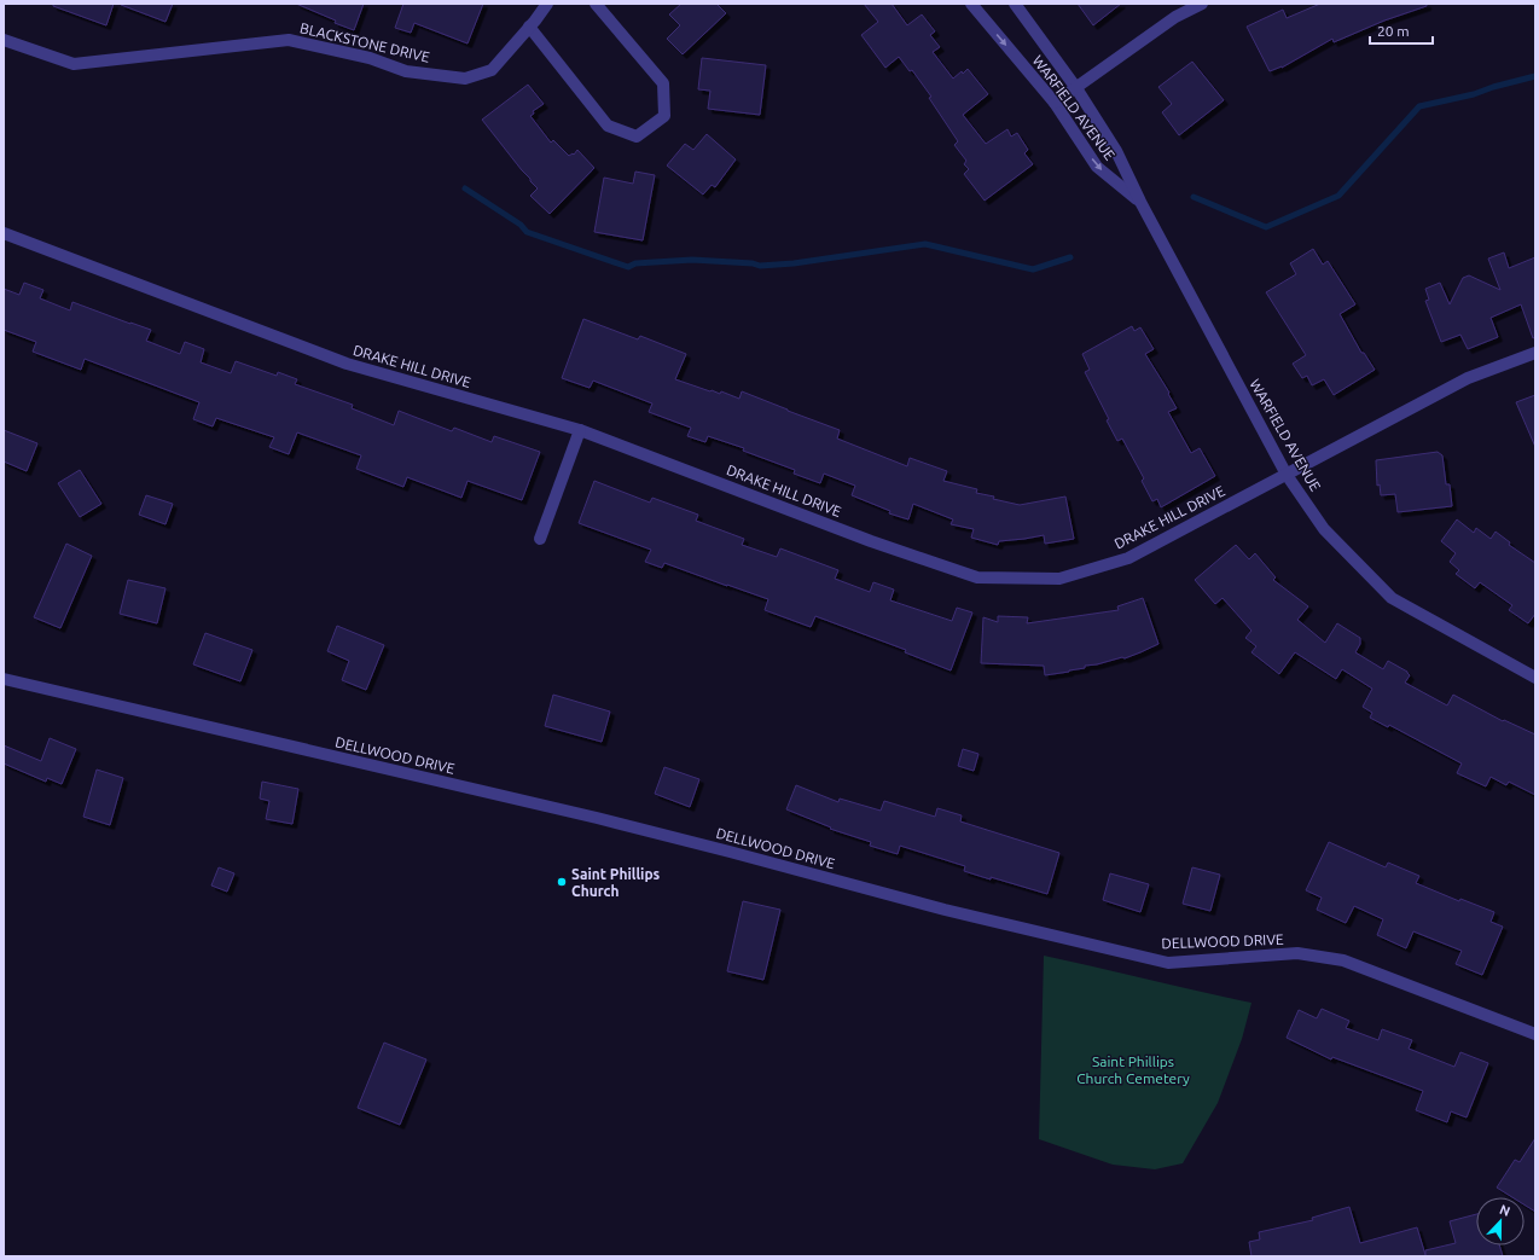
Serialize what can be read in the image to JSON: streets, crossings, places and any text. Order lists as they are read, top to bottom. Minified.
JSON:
{"streets":{"street":["BLACKSTONE DRIVE","WARFIELD AVENUE","DRAKE HILL DRIVE","DELLWOOD DRIVE"]},"crossings":[["WARFIELD AVENUE","DRAKE HILL DRIVE"]],"parks":["Saint Phillips Church Cemetery"],"places":["Saint Phillips Church"],"scale_bar":"20 m","north":"top"}
